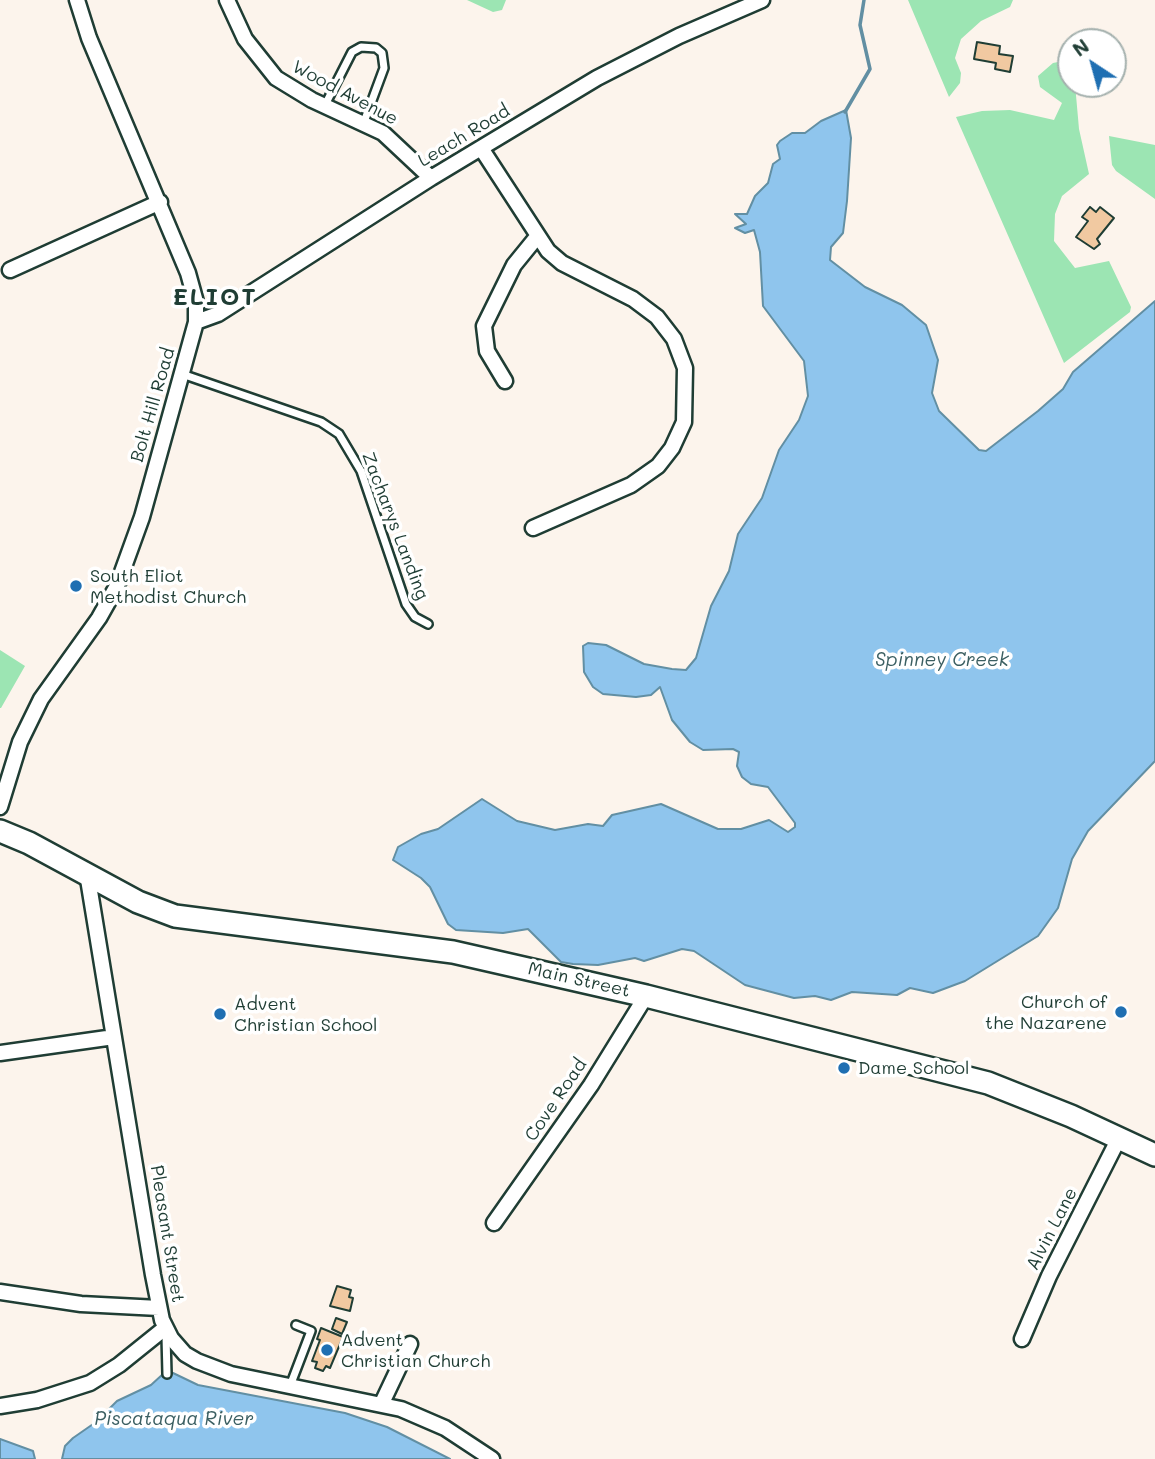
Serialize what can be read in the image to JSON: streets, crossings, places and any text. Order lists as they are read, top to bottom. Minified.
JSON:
{"streets":{"main road":["Main Street"],"street":["Wood Avenue","Leach Road","Bolt Hill Road","Cove Road","Alvin Lane","Pleasant Street"],"lane":["Zacharys Landing"]},"crossings":[["Wood Avenue","Leach Road"],["Leach Road","Bolt Hill Road"],["Bolt Hill Road","Zacharys Landing"],["Main Street","Cove Road"],["Main Street","Alvin Lane"],["Main Street","Pleasant Street"]],"districts":["ELIOT"],"water":["Spinney Creek","Piscataqua River"],"places":["South Eliot Methodist Church","Church of the Nazarene","Advent Christian School","Dame School","Advent Christian Church"],"north":"top left"}
